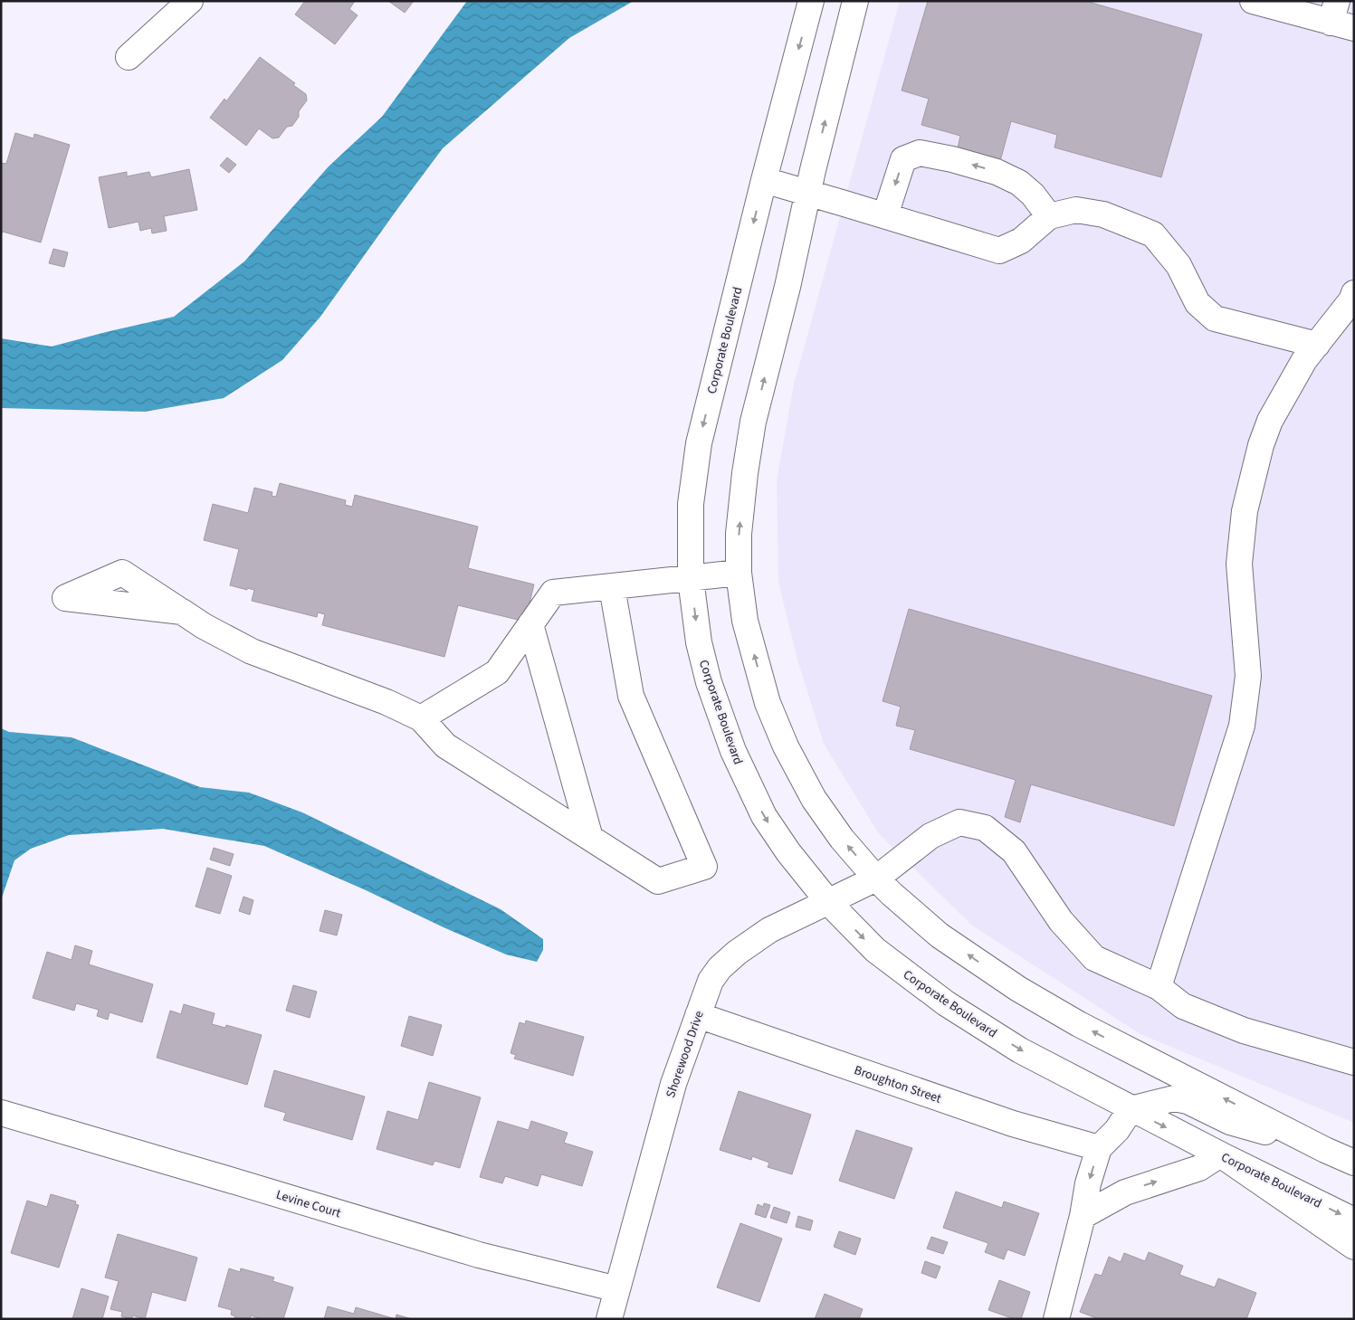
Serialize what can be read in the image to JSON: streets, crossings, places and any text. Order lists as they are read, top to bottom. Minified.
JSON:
{"streets":{"street":["Corporate Boulevard","Shorewood Drive","Broughton Street","Levine Court"]},"crossings":[["Corporate Boulevard","Shorewood Drive"],["Shorewood Drive","Broughton Street"],["Shorewood Drive","Levine Court"]]}
